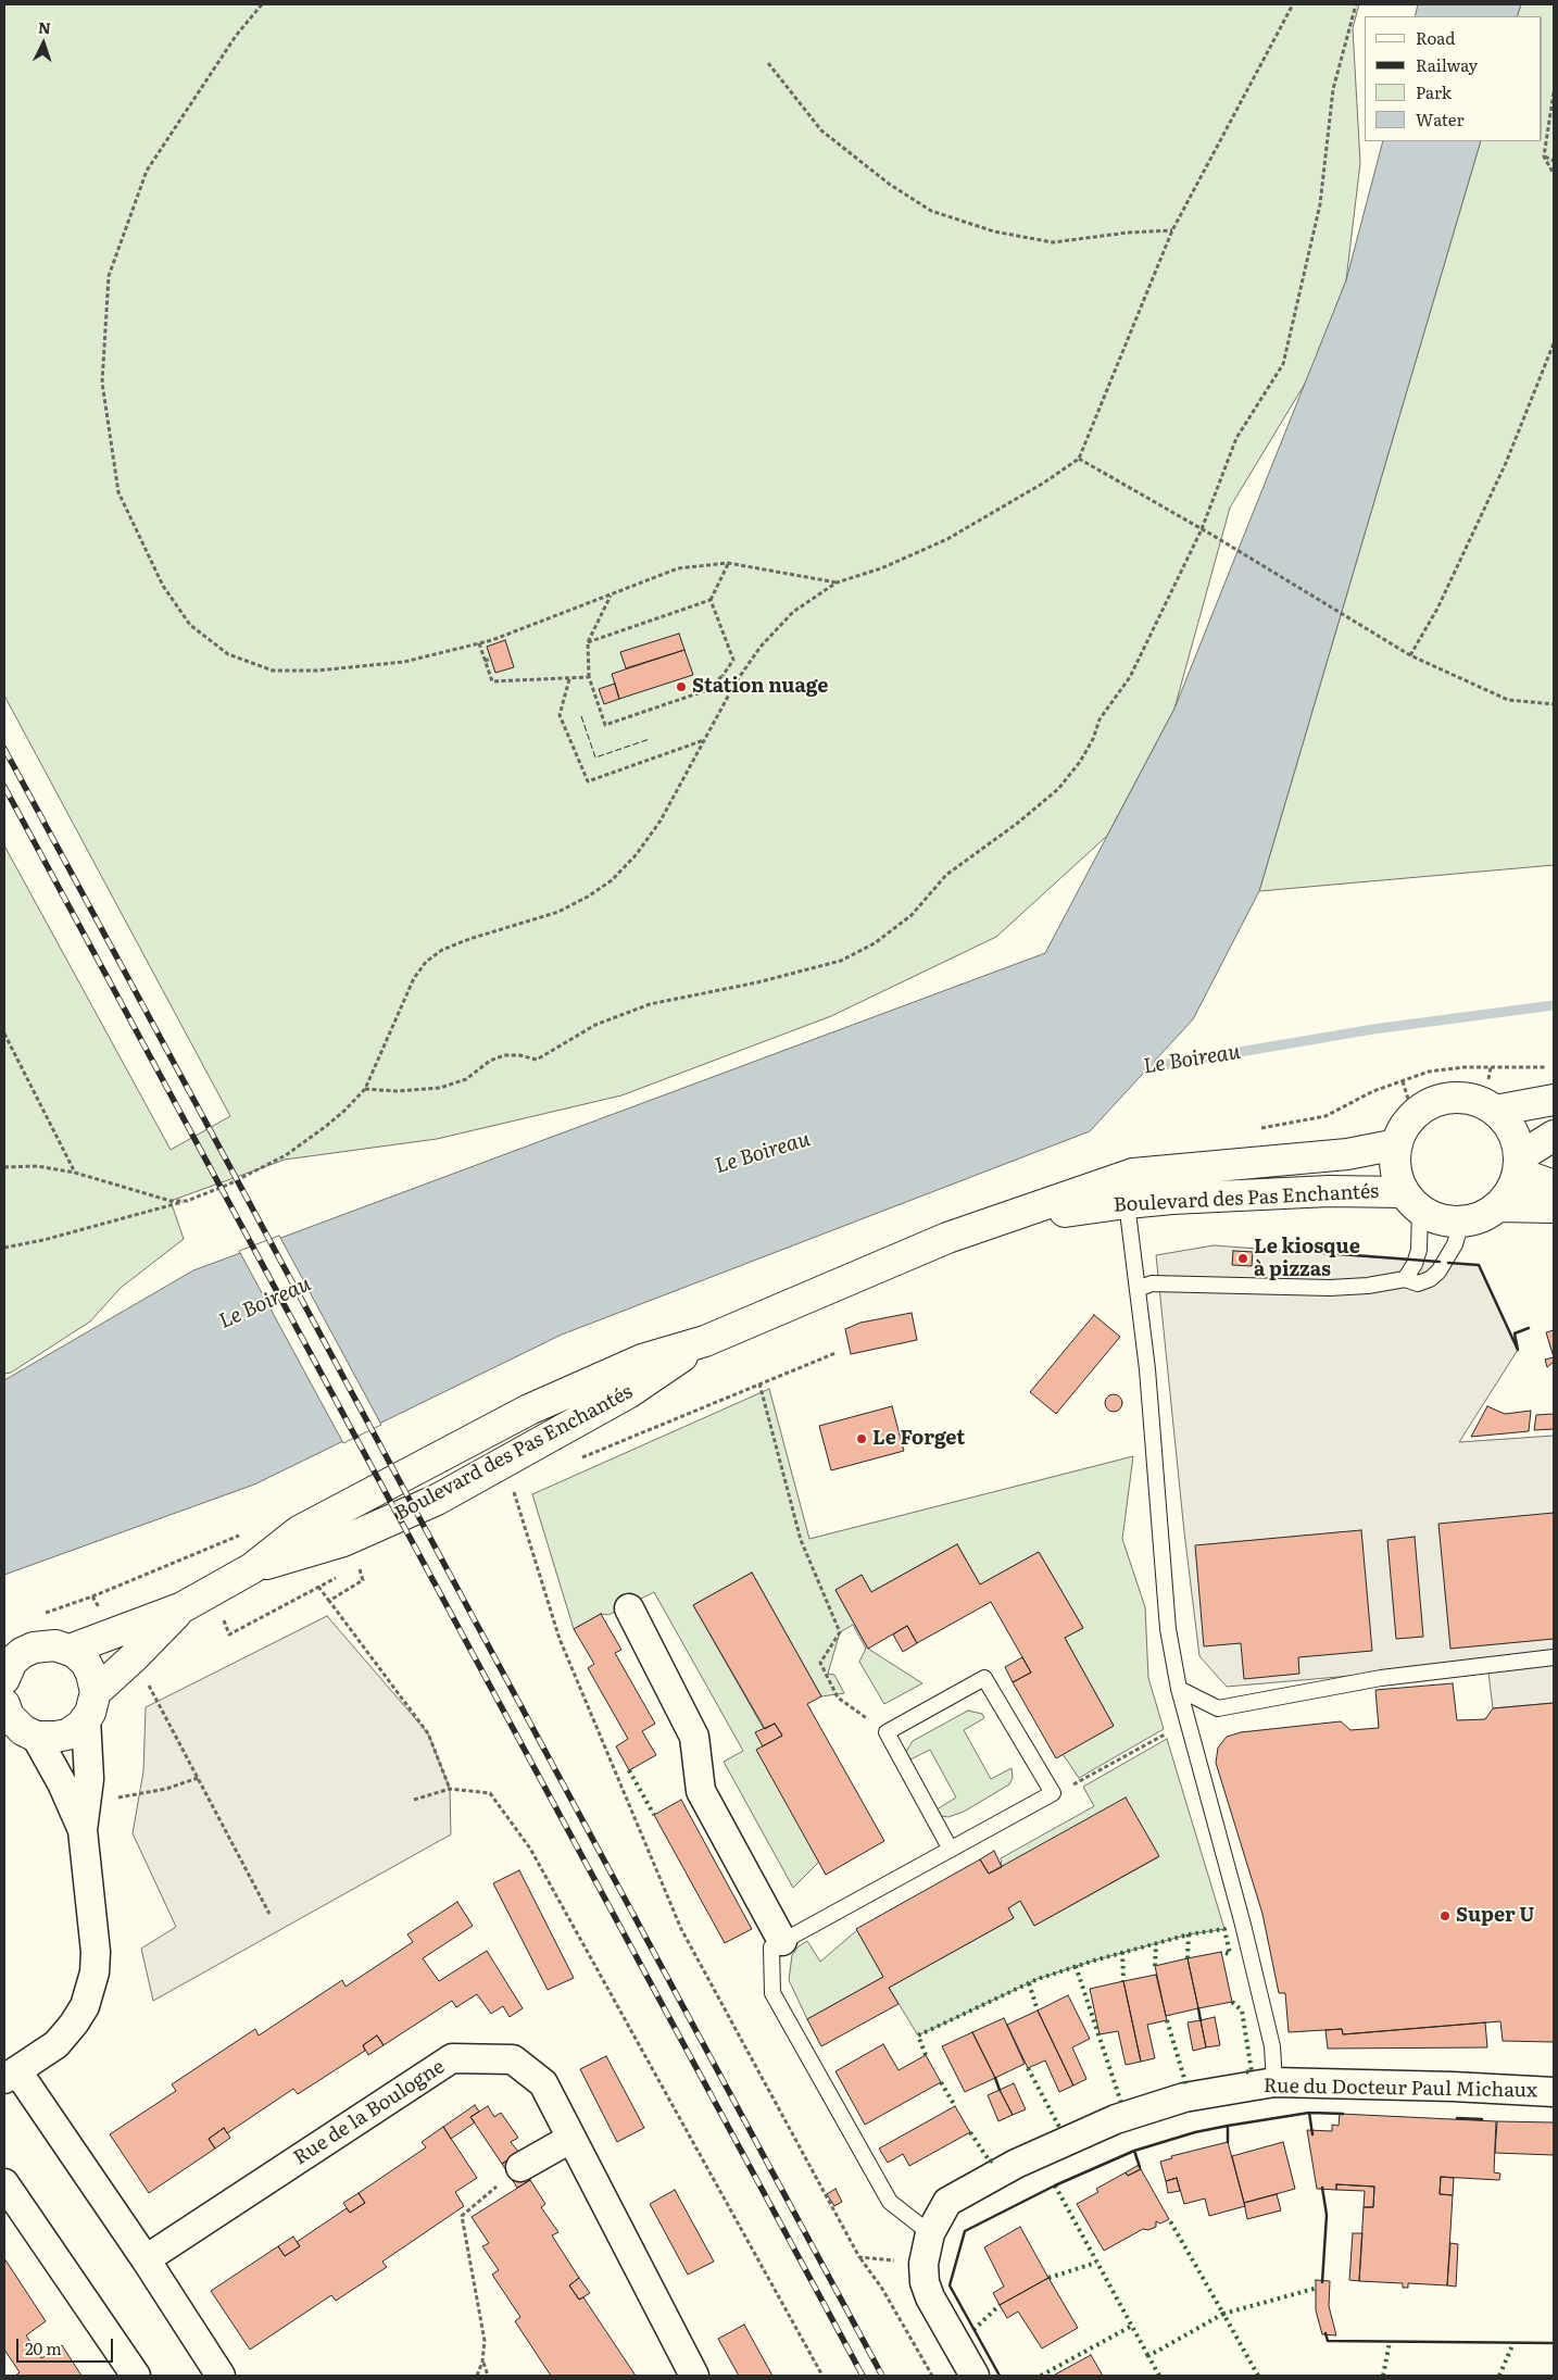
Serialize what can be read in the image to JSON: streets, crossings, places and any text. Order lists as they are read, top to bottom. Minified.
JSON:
{"streets":{"main road":["Boulevard des Pas Enchantés"],"street":["Rue du Docteur Paul Michaux","Rue de la Boulogne"]},"water":["Le Boireau"],"places":["Station nuage","Le kiosque à pizzas","Le Forget","Super U"],"legend":["Road","Railway","Park","Water"],"scale_bar":"20 m","north":"top"}
